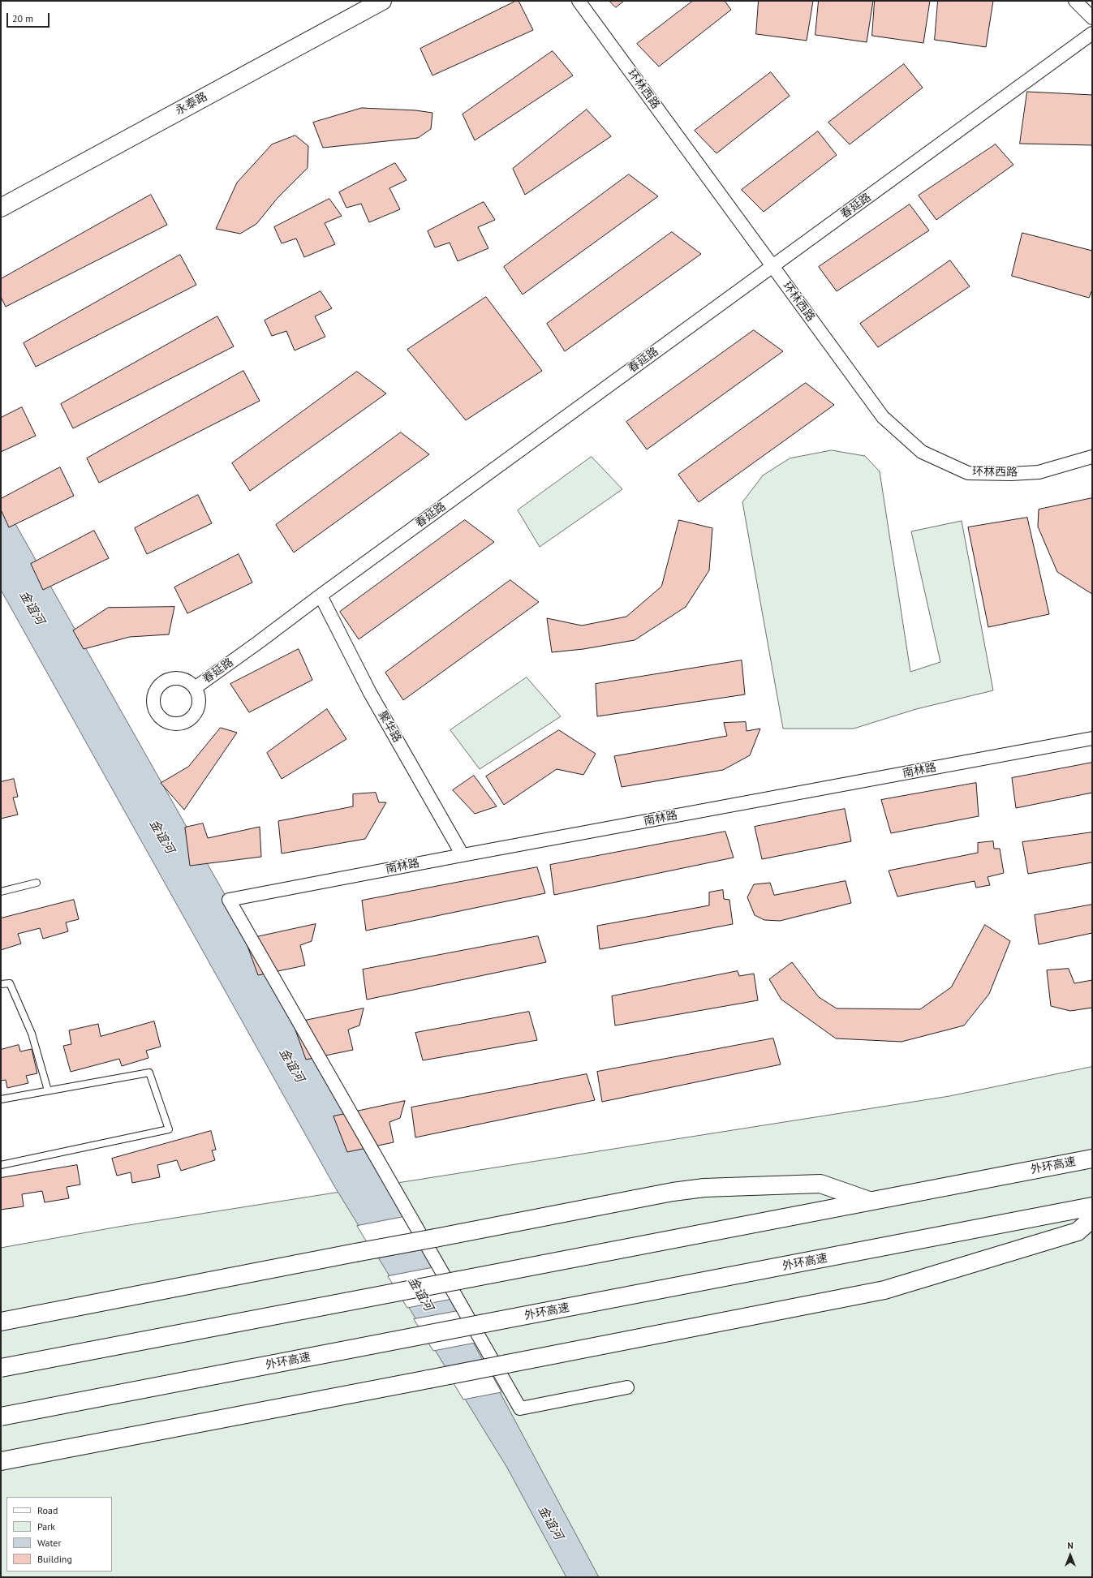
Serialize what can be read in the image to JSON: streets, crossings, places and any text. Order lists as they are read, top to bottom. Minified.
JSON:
{"streets":{"main road":["永泰路","外环高速"],"street":["环林西路","春延路","聚华路","南林路"]},"crossings":[["环林西路","春延路"],["春延路","聚华路"],["聚华路","南林路"]],"water":["金谊河"],"legend":["Road","Park","Water","Building"],"scale_bar":"20 m","north":"top"}
